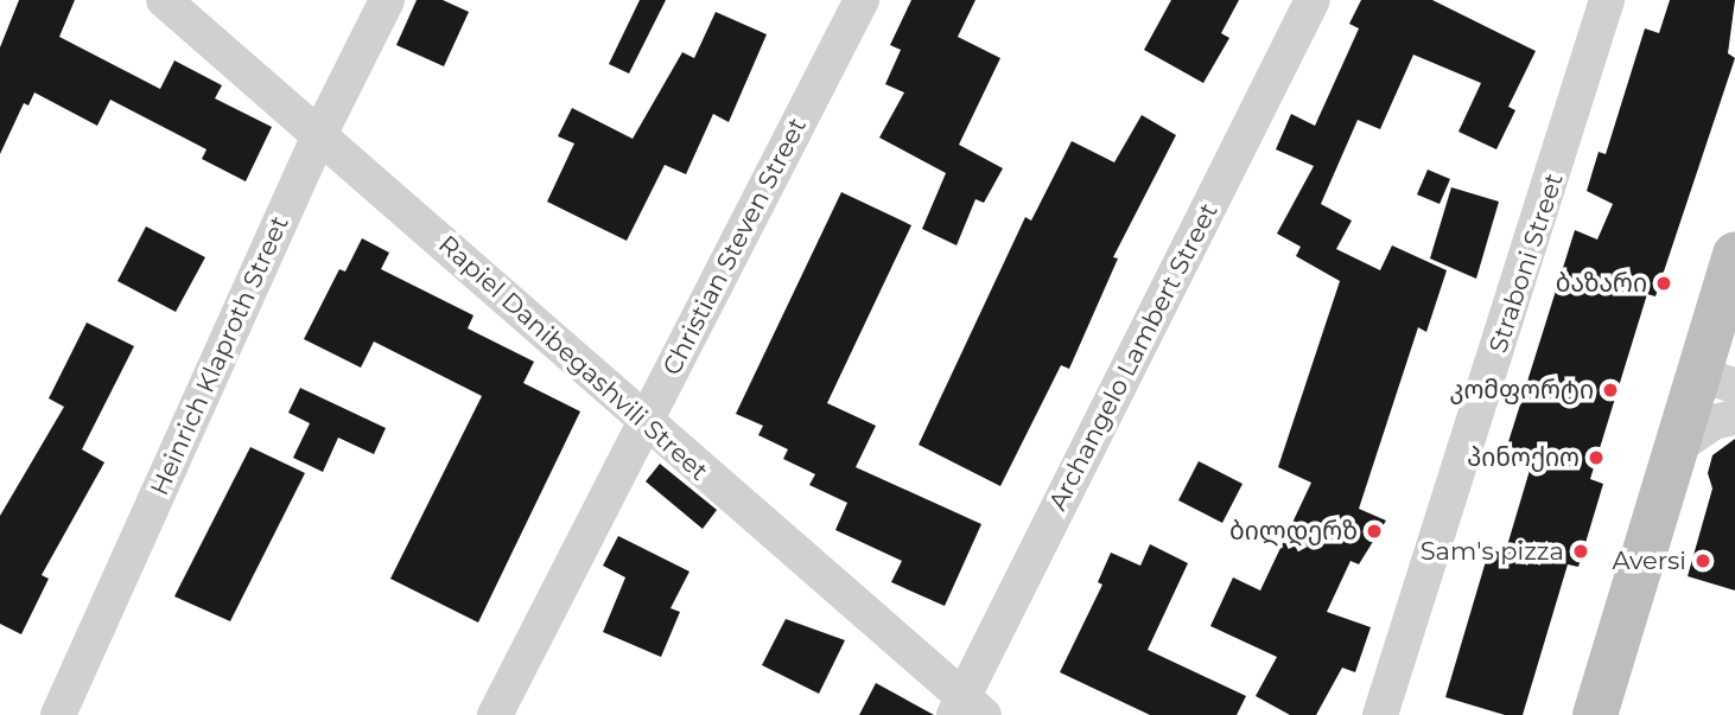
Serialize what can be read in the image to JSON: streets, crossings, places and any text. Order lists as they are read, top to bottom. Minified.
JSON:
{"streets":{"street":["Christian Steven Street","Straboni Street","Heinrich Klaproth Street","Archangelo Lambert Street","Rapiel Danibegashvili Street"]},"crossings":[["Christian Steven Street","Rapiel Danibegashvili Street"],["Heinrich Klaproth Street","Rapiel Danibegashvili Street"],["Archangelo Lambert Street","Rapiel Danibegashvili Street"]],"places":["ბაზარი","კომფორტი","პინოქიო","ბილდერზ","Sam's pizza","Aversi"]}
